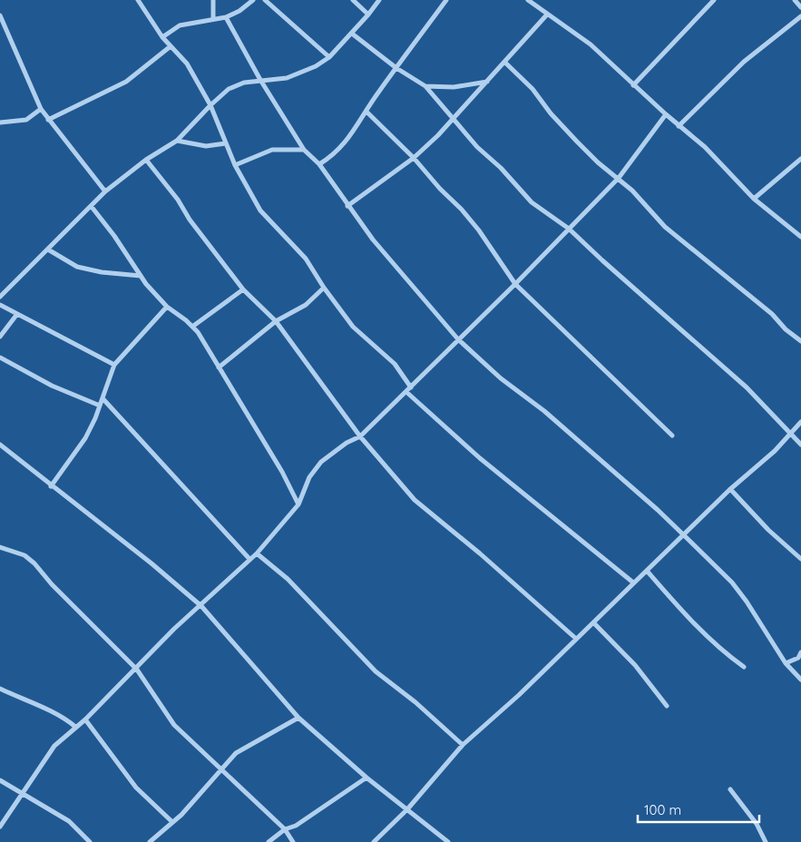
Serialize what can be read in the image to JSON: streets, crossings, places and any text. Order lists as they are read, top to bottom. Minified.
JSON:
{"scale_bar":"100 m"}
